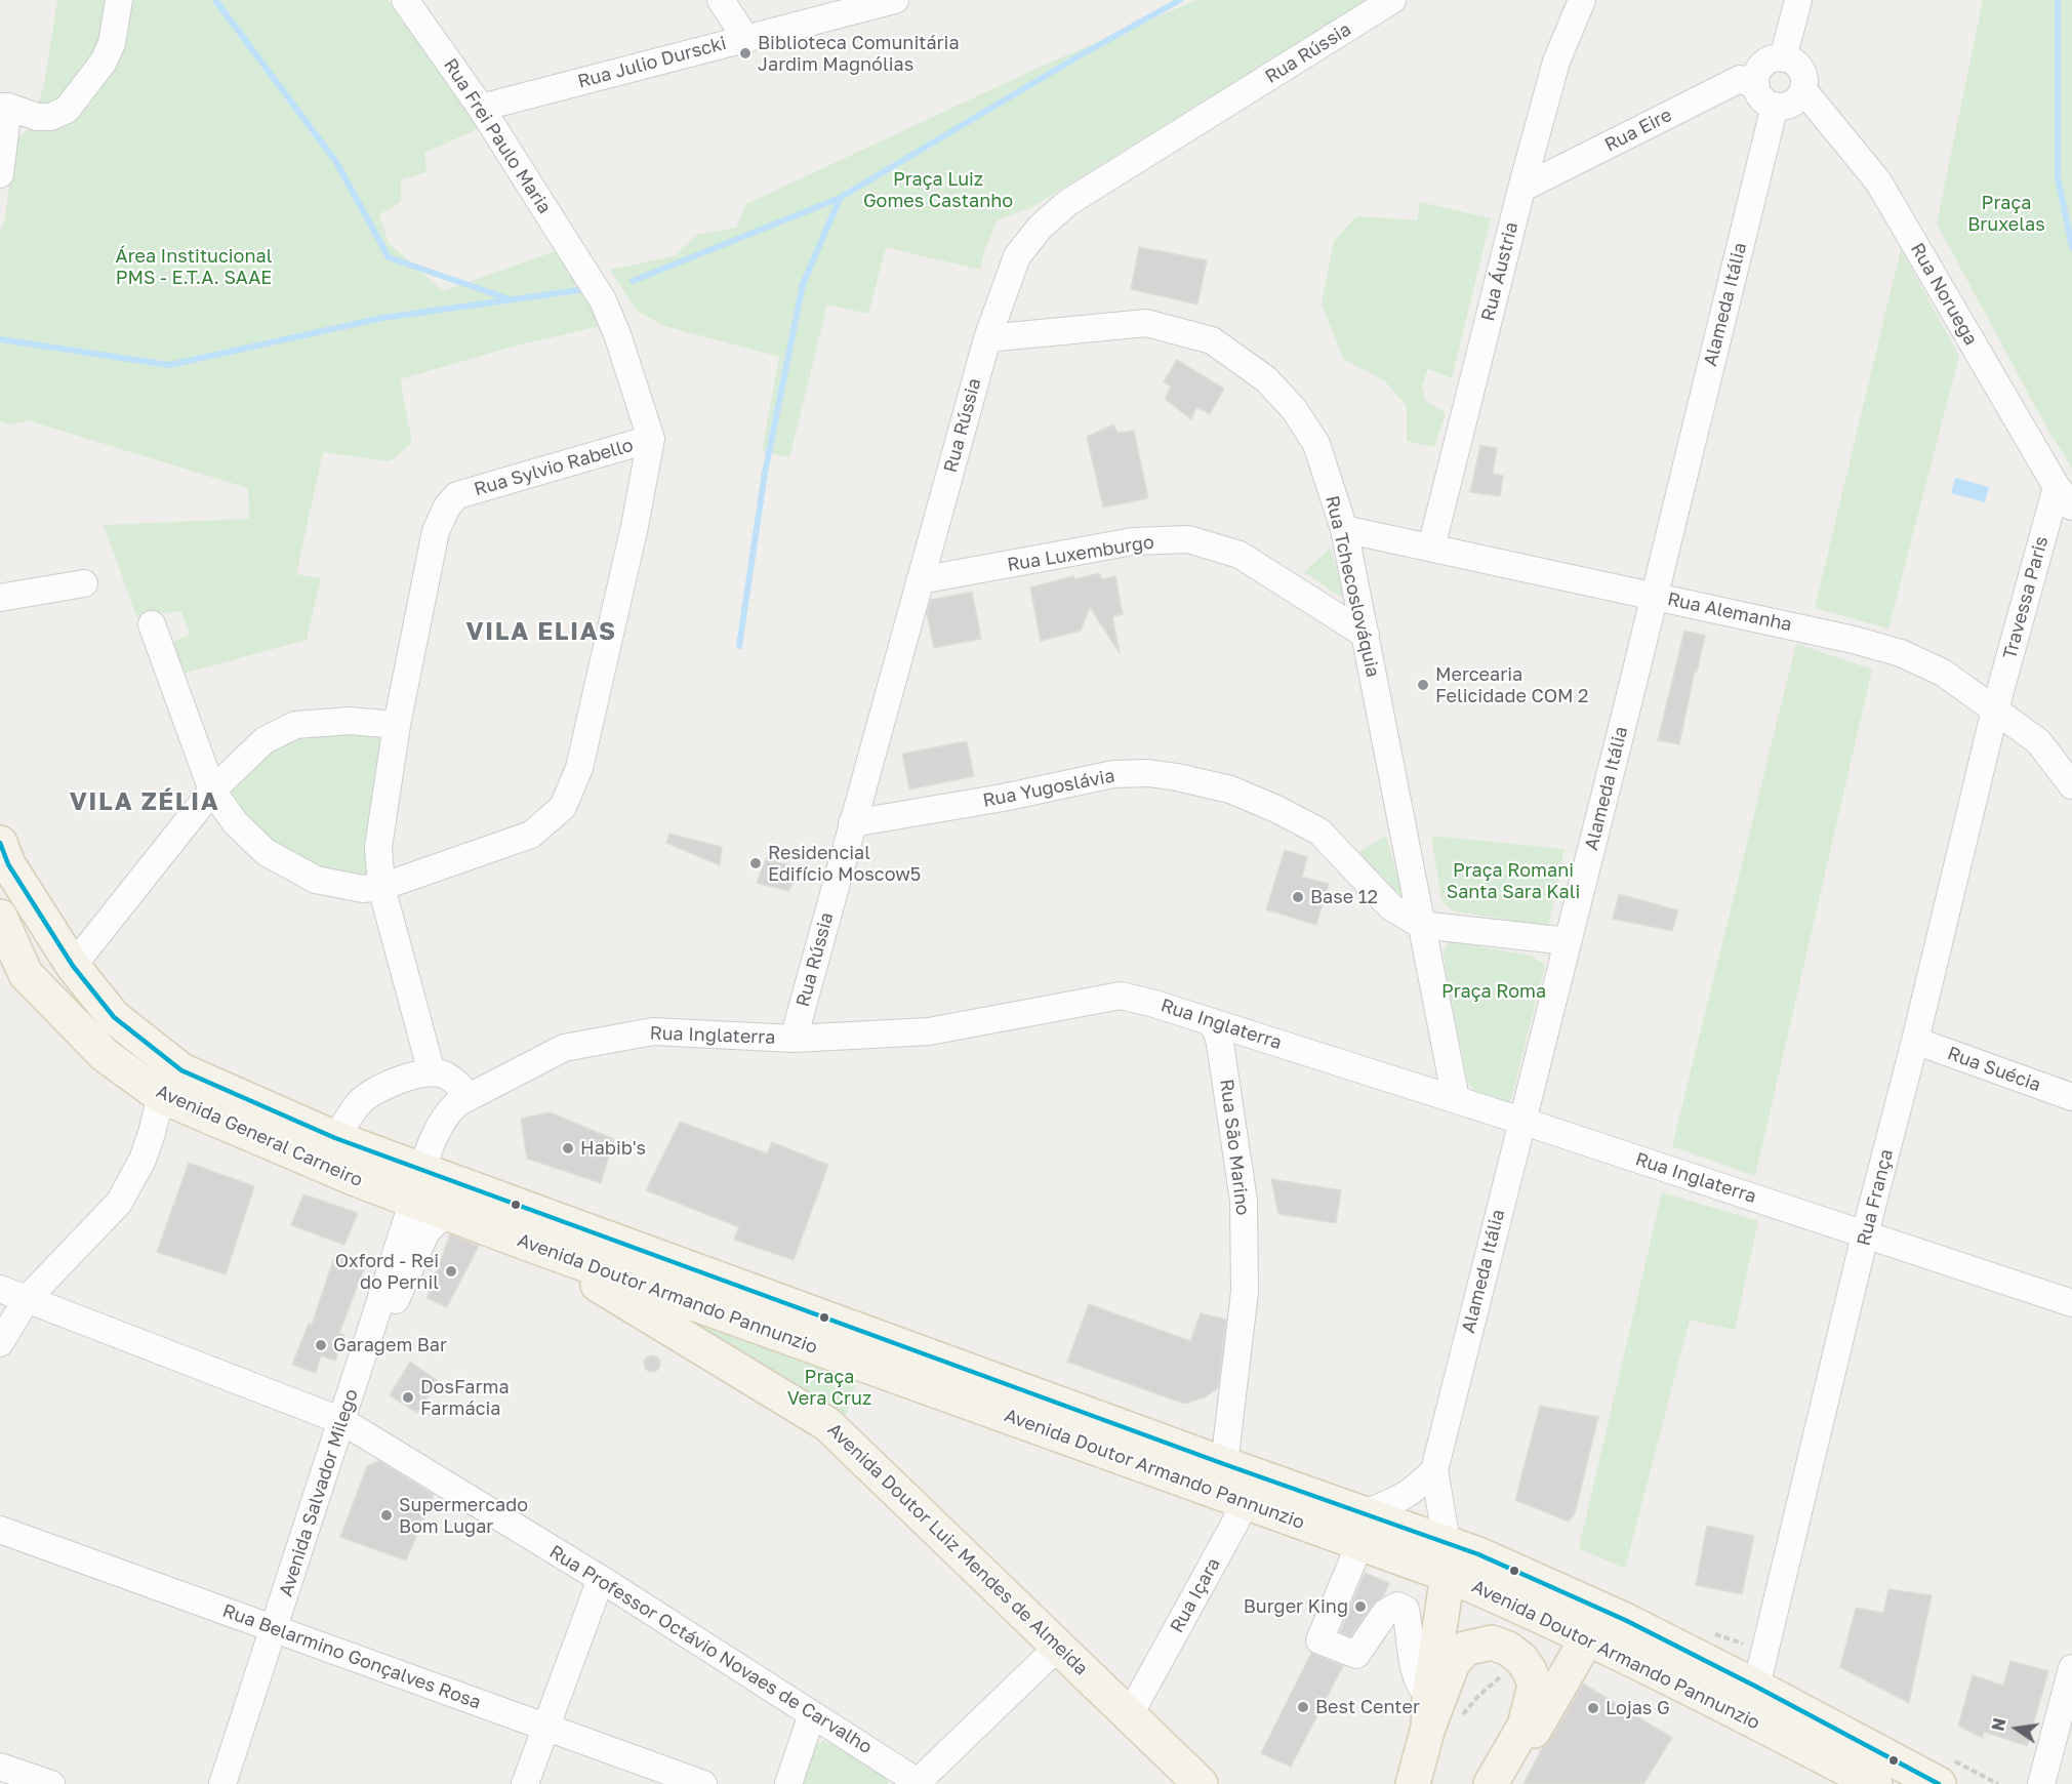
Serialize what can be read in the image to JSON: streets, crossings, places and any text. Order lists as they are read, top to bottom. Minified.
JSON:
{"streets":{"main road":["Avenida General Carneiro","Avenida Doutor Armando Pannunzio","Avenida Doutor Luiz Mendes de Almeida"],"street":["Rua Rússia","Rua Julio Durscki","Rua Eire","Rua Frei Paulo Maria","Rua Áustria","Rua Noruega","Alameda Itália","Rua Sylvio Rabello","Rua Luxemburgo","Rua Tchecoslováquia","Travessa Paris","Rua Alemanha","Rua Yugoslávia","Rua Inglaterra","Rua Suécia","Rua São Marino","Rua França","Avenida Salvador Milego","Rua Içara","Rua Professor Octávio Novaes de Carvalho","Rua Belarmino Gonçalves Rosa"]},"crossings":[["Rua Rússia","Rua Luxemburgo"],["Rua Rússia","Rua Tchecoslováquia"],["Rua Rússia","Rua Yugoslávia"],["Rua Rússia","Rua Inglaterra"],["Rua Julio Durscki","Rua Frei Paulo Maria"],["Rua Eire","Rua Áustria"],["Rua Eire","Rua Noruega"],["Rua Eire","Alameda Itália"],["Rua Frei Paulo Maria","Rua Sylvio Rabello"],["Rua Áustria","Rua Alemanha"],["Rua Noruega","Alameda Itália"],["Rua Noruega","Travessa Paris"],["Alameda Itália","Rua Alemanha"],["Alameda Itália","Rua Yugoslávia"],["Alameda Itália","Rua Inglaterra"],["Alameda Itália","Avenida Doutor Armando Pannunzio"],["Rua Luxemburgo","Rua Tchecoslováquia"],["Rua Tchecoslováquia","Rua Alemanha"],["Rua Tchecoslováquia","Rua Yugoslávia"],["Rua Tchecoslováquia","Rua Inglaterra"],["Travessa Paris","Rua Alemanha"],["Travessa Paris","Rua França"],["Rua Alemanha","Rua França"],["Rua Inglaterra","Avenida General Carneiro"],["Rua Inglaterra","Rua São Marino"],["Rua Inglaterra","Rua França"],["Rua Inglaterra","Avenida Doutor Armando Pannunzio"],["Rua Inglaterra","Avenida Salvador Milego"],["Rua Suécia","Rua França"],["Avenida General Carneiro","Avenida Doutor Armando Pannunzio"],["Avenida General Carneiro","Avenida Salvador Milego"],["Rua São Marino","Avenida Doutor Armando Pannunzio"],["Rua São Marino","Rua Içara"],["Rua França","Avenida Doutor Armando Pannunzio"],["Avenida Doutor Armando Pannunzio","Avenida Salvador Milego"],["Avenida Doutor Armando Pannunzio","Avenida Doutor Luiz Mendes de Almeida"],["Avenida Doutor Armando Pannunzio","Rua Içara"],["Avenida Salvador Milego","Rua Professor Octávio Novaes de Carvalho"],["Avenida Salvador Milego","Rua Belarmino Gonçalves Rosa"],["Avenida Doutor Luiz Mendes de Almeida","Rua Içara"]],"districts":["VILA ELIAS","VILA ZÉLIA"],"parks":["Praça Luiz Gomes Castanho","Praça Bruxelas","Área Institucional PMS - E.T.A. SAAE","Praça Romani Santa Sara Kali","Praça Roma","Praça Vera Cruz"],"places":["Biblioteca Comunitária Jardim Magnólias","Mercearia Felicidade COM 2","Residencial Edifício Moscow5","Base 12","Habib's","Oxford - Rei do Pernil","Garagem Bar","DosFarma Farmácia","Supermercado Bom Lugar","Burger King","Best Center","Lojas G"],"north":"left"}
